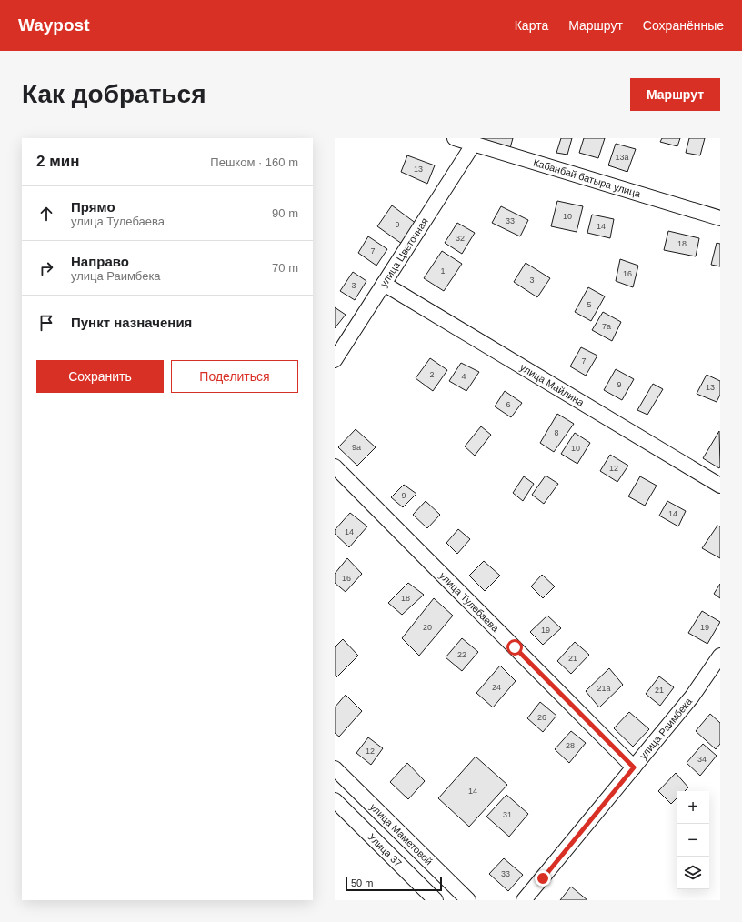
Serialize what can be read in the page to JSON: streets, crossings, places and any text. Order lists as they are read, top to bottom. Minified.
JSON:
{"streets":{"street":["Кабанбай батыра улица","улица Цветочная","улица Майлина","улица Тулебаева","улица Раимбека","улица Маметовой","Улица 37"]},"crossings":[["Кабанбай батыра улица","улица Цветочная"],["улица Цветочная","улица Майлина"],["улица Тулебаева","улица Раимбека"]],"house_numbers":["13а","13","10","33","9","14","32","18","7","1","16","3","3","5","7а","7","2","4","9","13","6","8","9а","10","12","9","14","14","16","18","20","19","19","22","21","24","21а","21","26","28","12","34","14","31","33"],"scale_bar":"50 m","page":{"header":"Waypost","nav":["Карта","Маршрут","Сохранённые"],"buttons":["Маршрут",["Сохранить","Поделиться"]],"title":"Как добраться","heading":["2 мин","Пешком · 160 m"],"list":[["Прямо","улица Тулебаева","90 m"],["Направо","улица Раимбека","70 m"],"Пункт назначения"],"map_buttons":["+","−"],"scale":"50 m"}}
